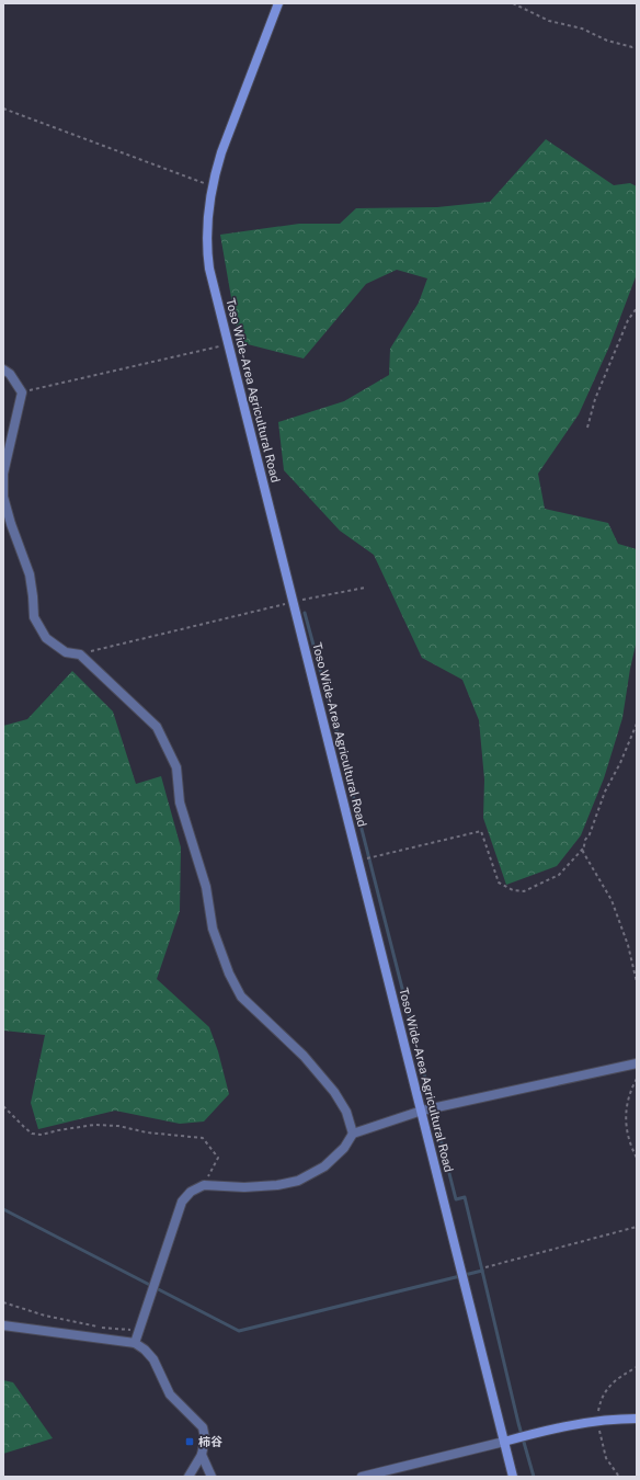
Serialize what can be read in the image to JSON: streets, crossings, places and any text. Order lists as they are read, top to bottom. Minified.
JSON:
{"streets":{"street":["Toso Wide-Area Agricultural Road"]},"places":{"transit":["柿谷"]}}
